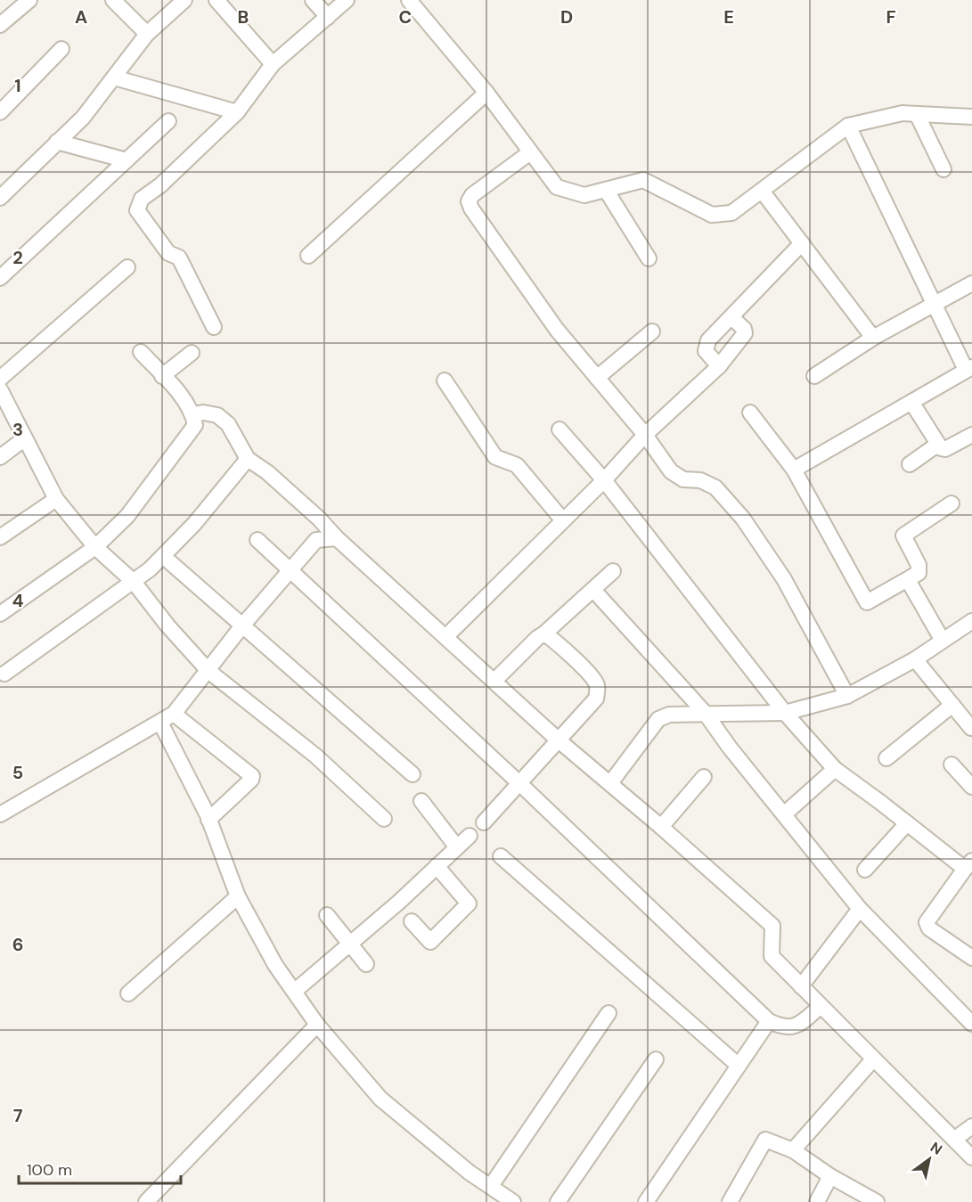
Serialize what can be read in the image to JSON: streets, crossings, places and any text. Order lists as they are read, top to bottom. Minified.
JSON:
{"scale_bar":"100 m","north":"top right","grid":{"columns":["A","B","C","D","E","F"],"rows":["1","2","3","4","5","6","7"]}}
